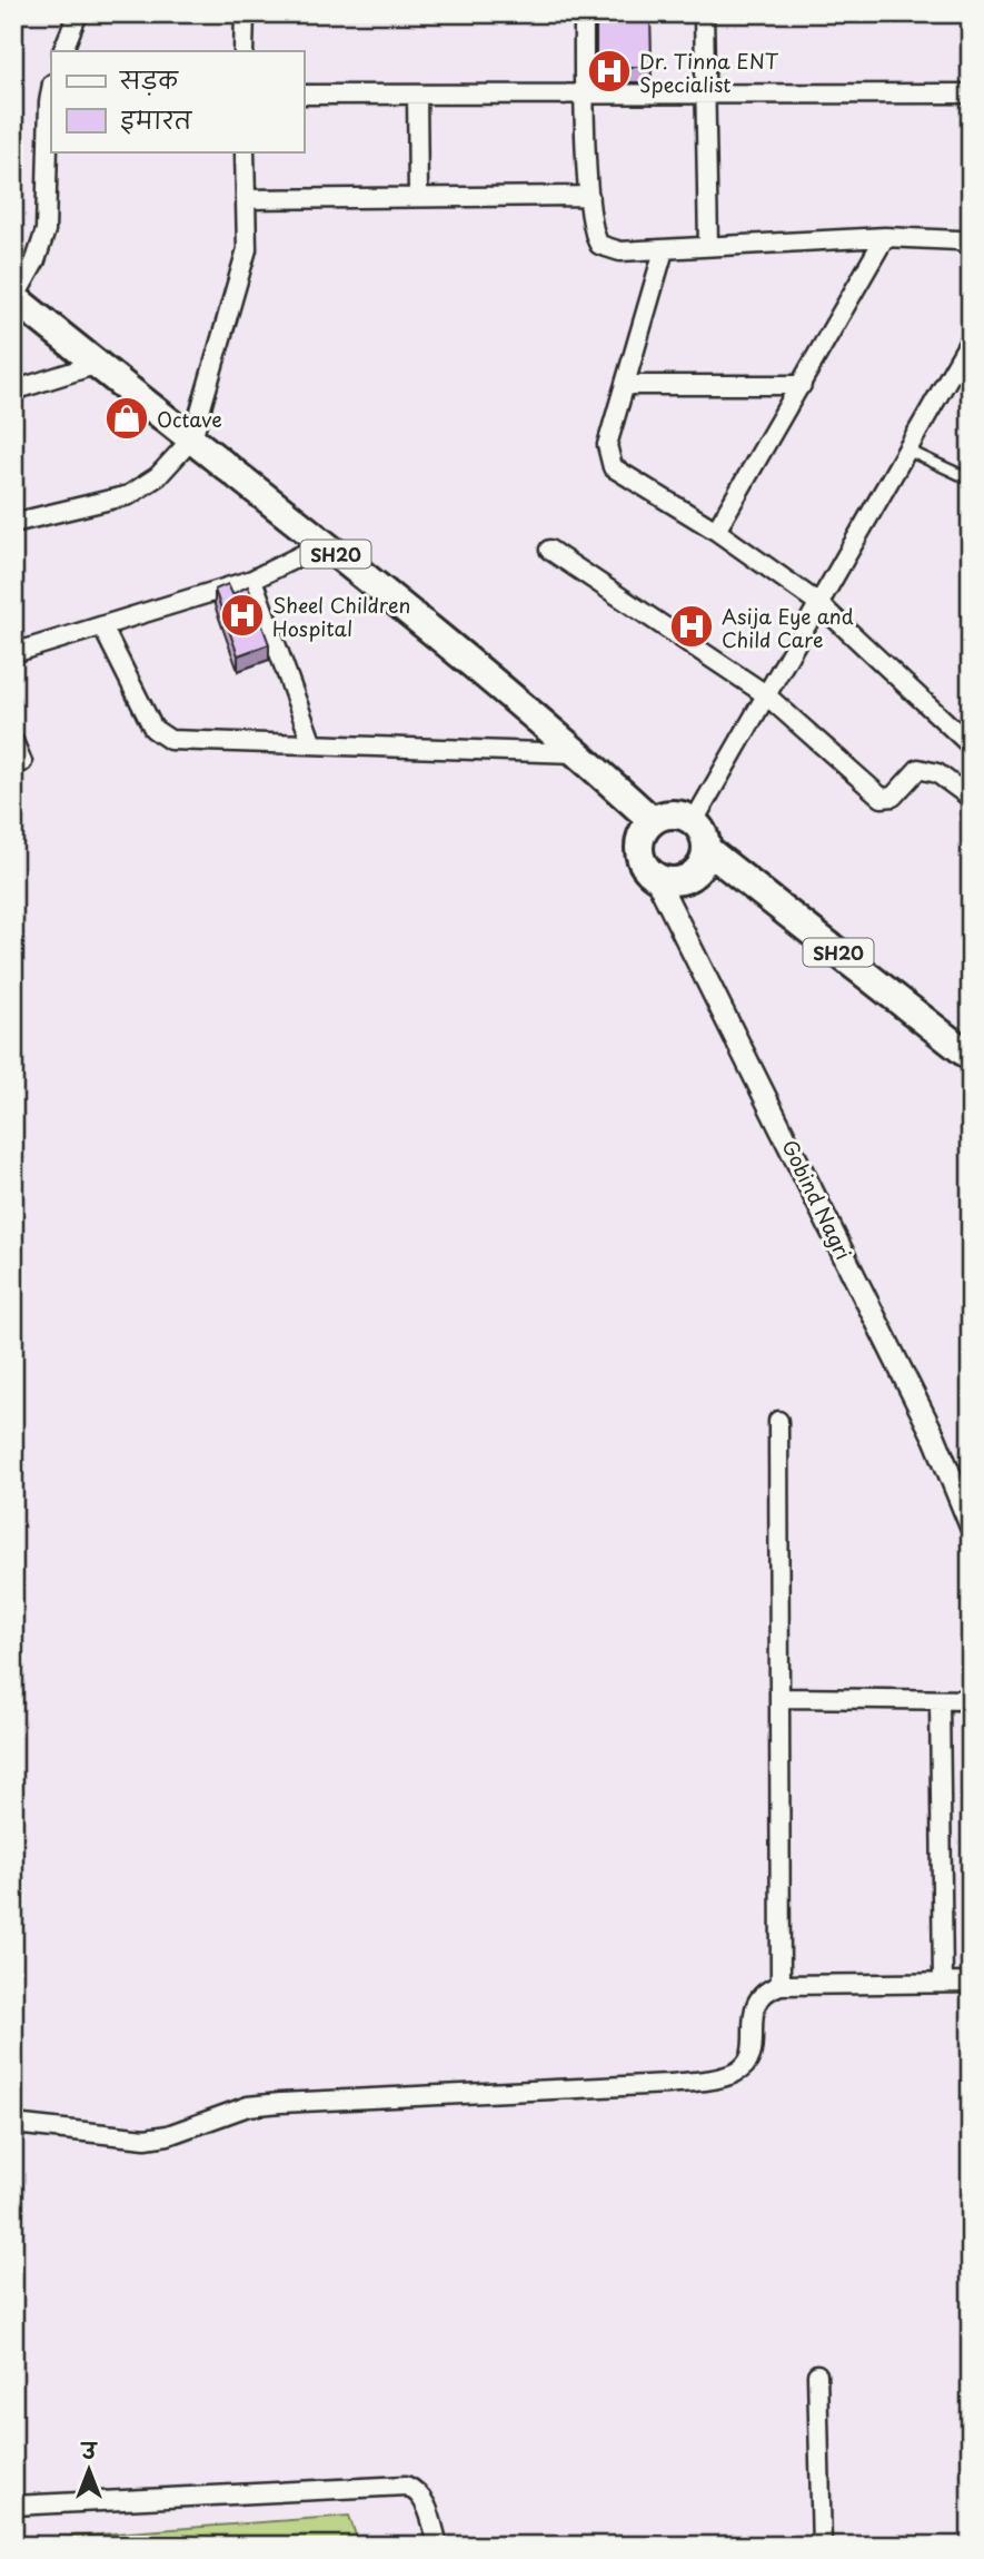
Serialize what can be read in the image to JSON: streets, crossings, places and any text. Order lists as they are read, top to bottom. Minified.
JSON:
{"streets":{"main road":["SH20"],"street":["Gobind Nagri"]},"crossings":[["SH20","Gobind Nagri"]],"places":{"hospital":["Dr. Tinna ENT Specialist","Sheel Children Hospital","Asija Eye and Child Care"],"shop":["Octave"]},"legend":["सड़क","इमारत"],"north":"top"}
